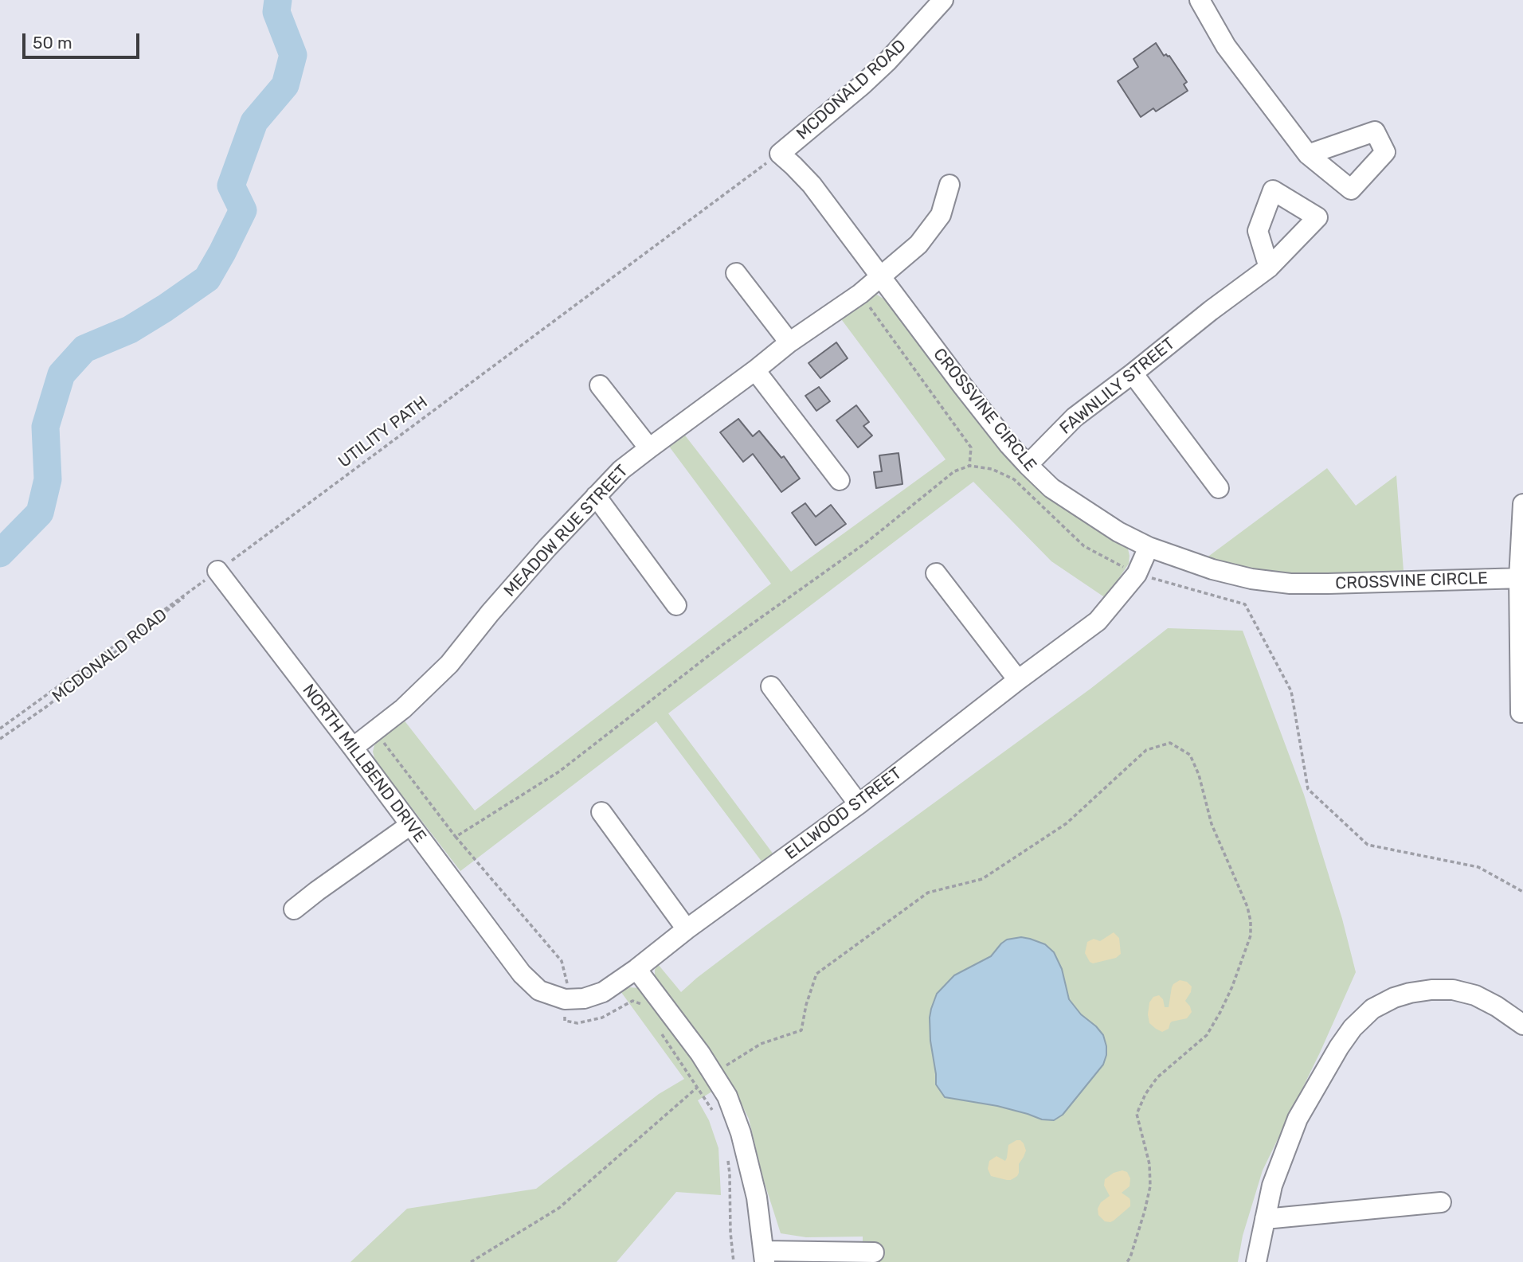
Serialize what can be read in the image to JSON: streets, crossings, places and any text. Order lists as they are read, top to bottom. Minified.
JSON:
{"streets":{"street":["MCDONALD ROAD","FAWNLILY STREET","CROSSVINE CIRCLE","MEADOW RUE STREET","NORTH MILLBEND DRIVE","ELLWOOD STREET"],"path":["UTILITY PATH"]},"crossings":[["MCDONALD ROAD","CROSSVINE CIRCLE"],["MCDONALD ROAD","UTILITY PATH"],["MCDONALD ROAD","NORTH MILLBEND DRIVE"],["FAWNLILY STREET","CROSSVINE CIRCLE"],["CROSSVINE CIRCLE","UTILITY PATH"],["CROSSVINE CIRCLE","MEADOW RUE STREET"],["CROSSVINE CIRCLE","ELLWOOD STREET"],["UTILITY PATH","NORTH MILLBEND DRIVE"],["MEADOW RUE STREET","NORTH MILLBEND DRIVE"],["NORTH MILLBEND DRIVE","ELLWOOD STREET"]],"scale_bar":"50 m"}
